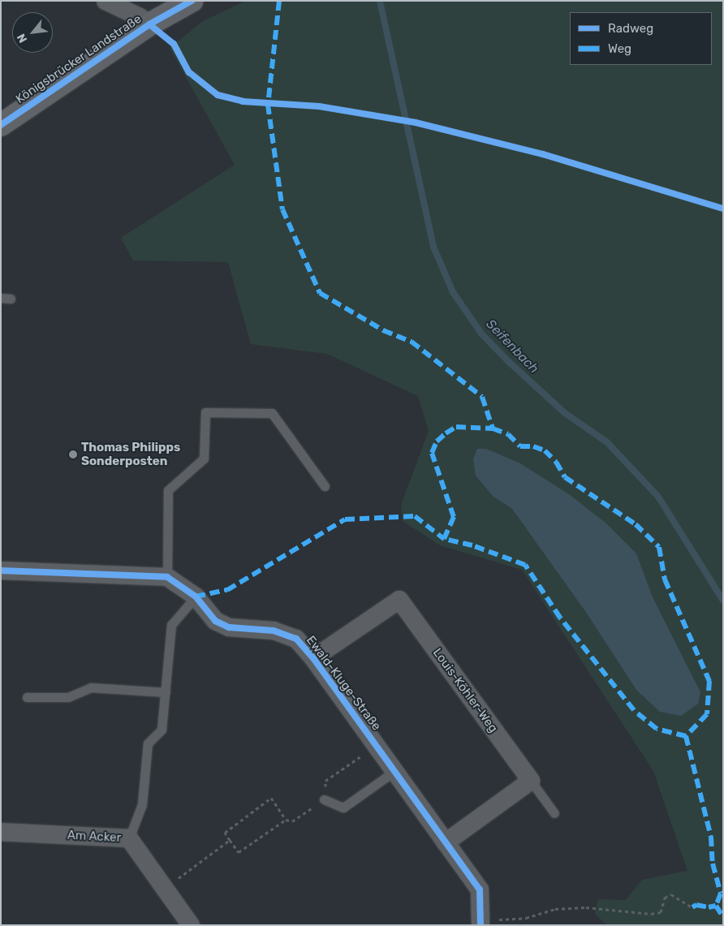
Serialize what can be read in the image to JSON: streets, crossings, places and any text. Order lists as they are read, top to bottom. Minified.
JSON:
{"streets":{"main road":["Königsbrücker Landstraße"],"street":["Ewald-Kluge-Straße","Louis-Köhler-Weg","Am Acker"]},"crossings":[["Ewald-Kluge-Straße","Louis-Köhler-Weg"]],"water":["Seifenbach"],"places":["Thomas Philipps Sonderposten"],"legend":["Radweg","Weg"],"north":"bottom left"}
